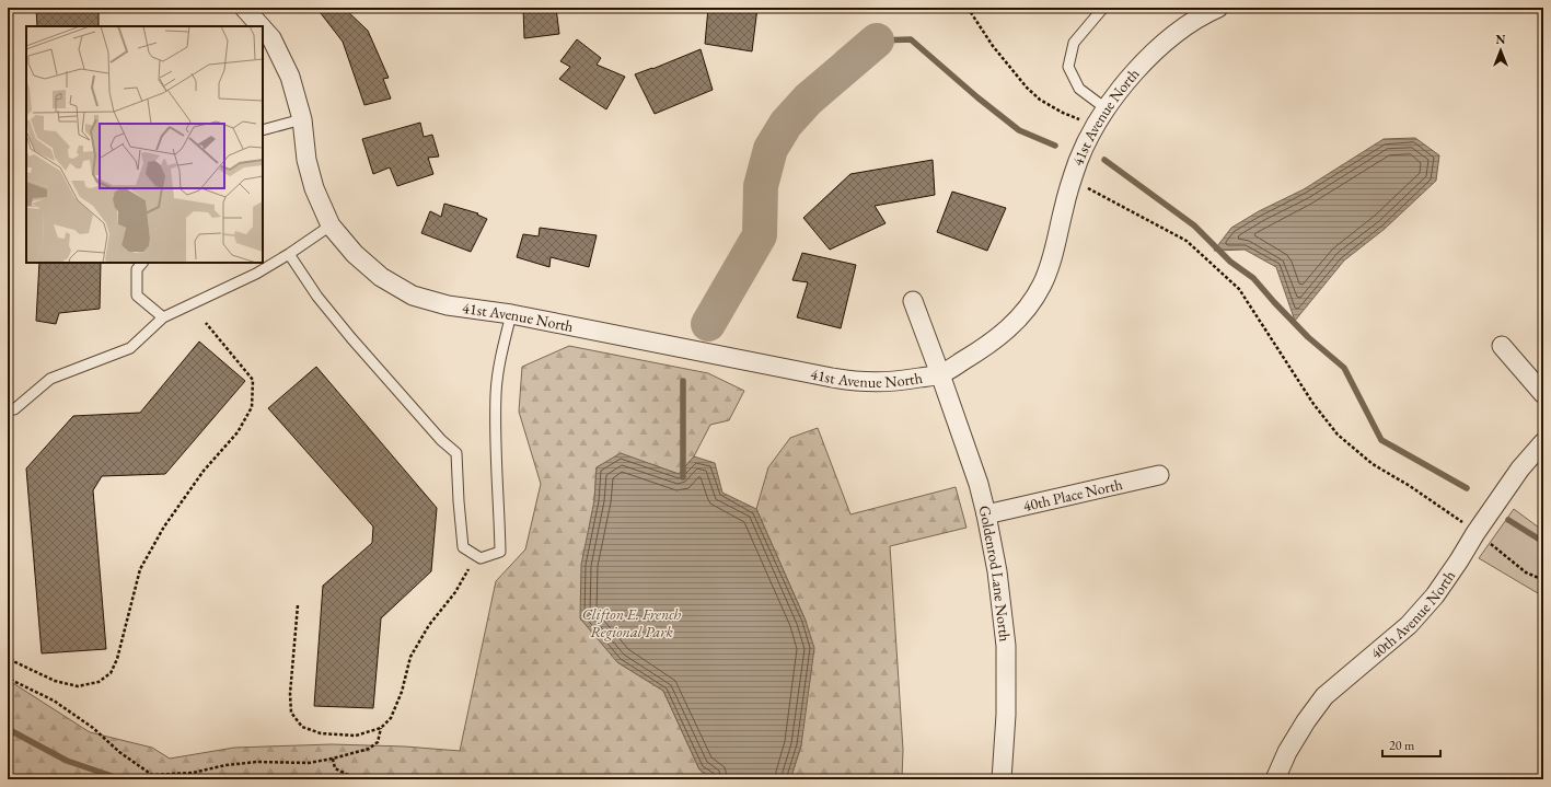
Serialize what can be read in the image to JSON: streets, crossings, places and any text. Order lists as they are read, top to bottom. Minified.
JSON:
{"streets":{"street":["41st Avenue North","40th Place North","Goldenrod Lane North","40th Avenue North"]},"crossings":[["41st Avenue North","Goldenrod Lane North"],["40th Place North","Goldenrod Lane North"]],"parks":["Clifton E. French Regional Park"],"scale_bar":"20 m","north":"top"}
